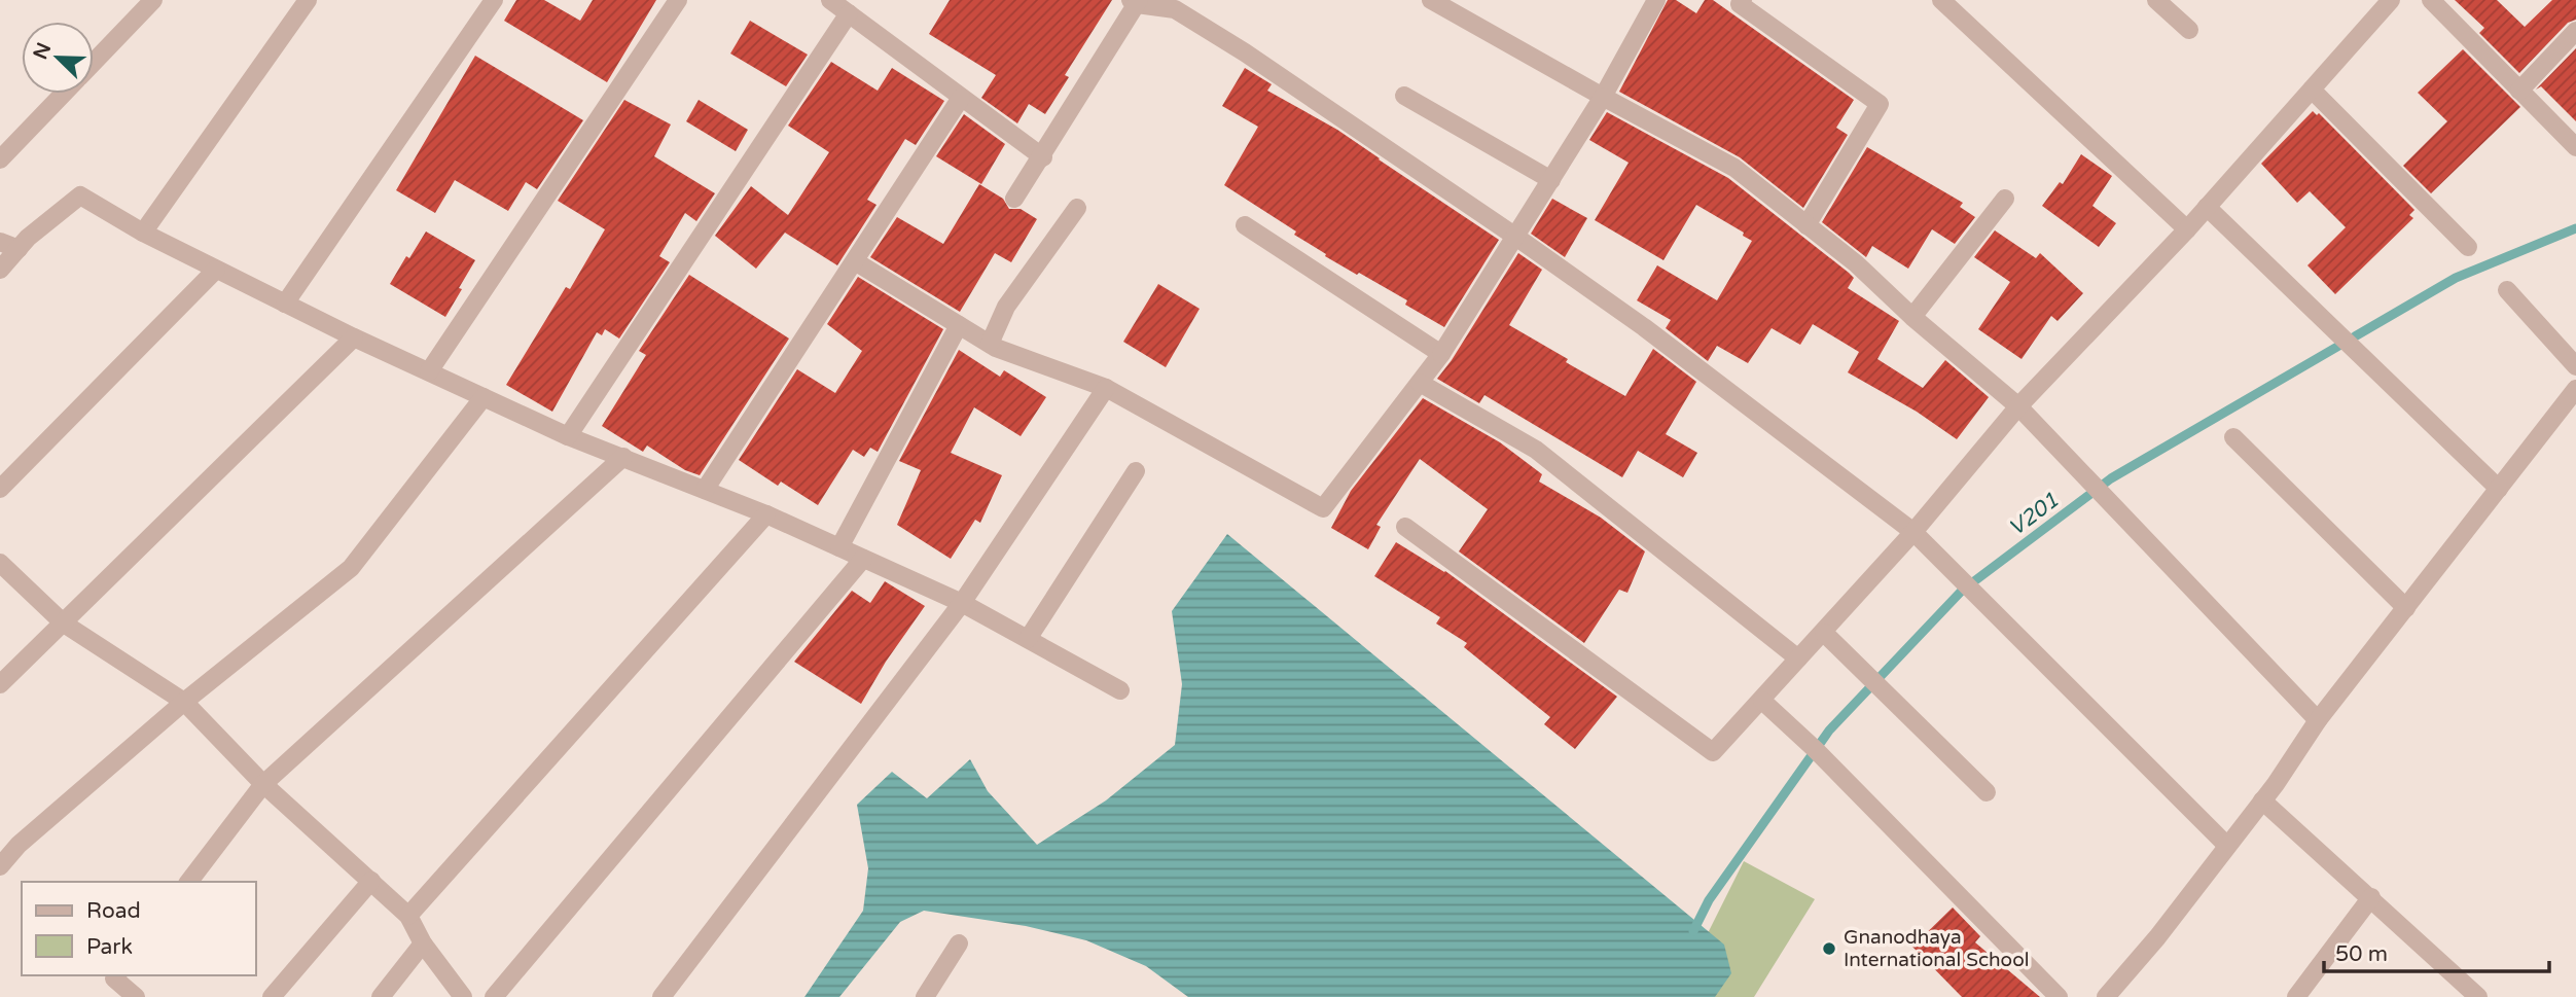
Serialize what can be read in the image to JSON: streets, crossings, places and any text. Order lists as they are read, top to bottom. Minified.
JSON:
{"water":["V201"],"places":["Gnanodhaya International School"],"legend":["Road","Park"],"scale_bar":"50 m","north":"top left"}
